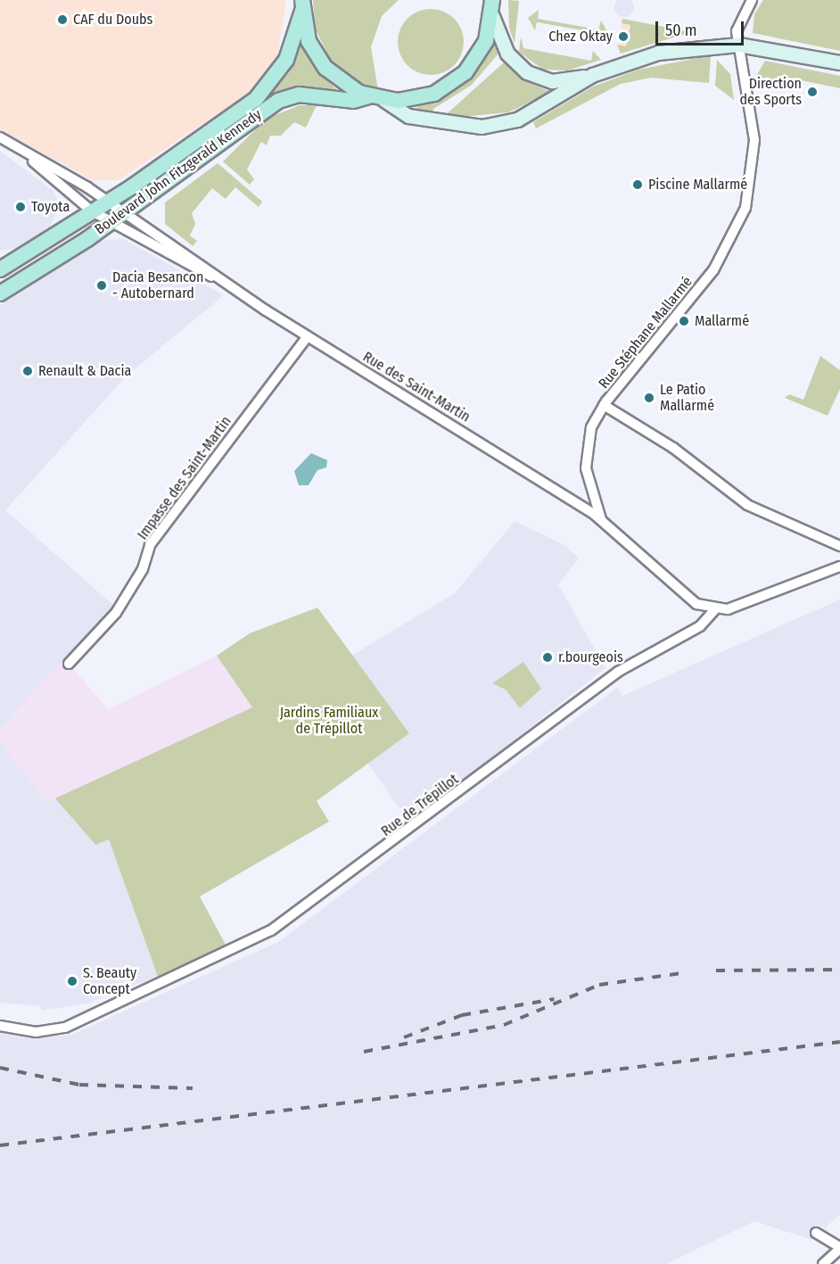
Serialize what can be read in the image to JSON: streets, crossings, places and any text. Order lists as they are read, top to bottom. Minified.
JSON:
{"streets":{"main road":["Boulevard John Fitzgerald Kennedy"],"street":["Rue Stéphane Mallarmé","Rue des Saint-Martin","Impasse des Saint-Martin","Rue de Trépillot"]},"crossings":[["Boulevard John Fitzgerald Kennedy","Rue des Saint-Martin"],["Rue des Saint-Martin","Impasse des Saint-Martin"],["Rue des Saint-Martin","Rue de Trépillot"]],"parks":["Jardins Familiaux de Trépillot"],"places":["CAF du Doubs","Chez Oktay","Direction des Sports","Piscine Mallarmé","Toyota","Dacia Besancon - Autobernard","Mallarmé","Renault & Dacia","Le Patio Mallarmé","r.bourgeois","S. Beauty Concept"],"scale_bar":"50 m"}
